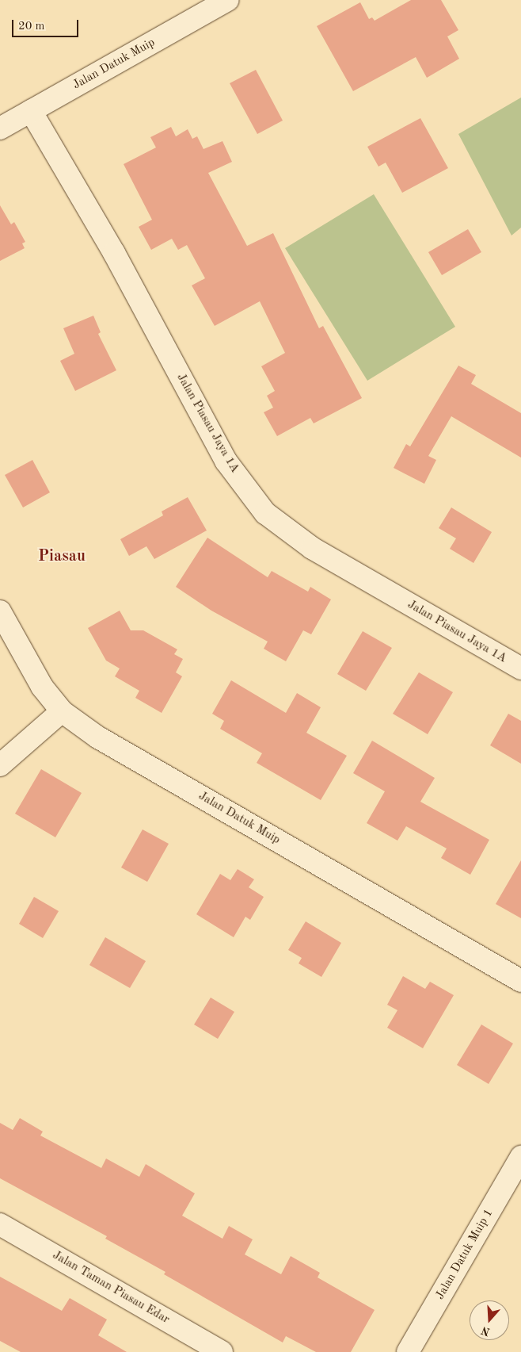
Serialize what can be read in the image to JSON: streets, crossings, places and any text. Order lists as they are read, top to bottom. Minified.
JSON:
{"streets":{"street":["Jalan Datuk Muip","Jalan Piasau Jaya 1A","Jalan Datuk Muip 1","Jalan Taman Piasau Edar"]},"crossings":[["Jalan Datuk Muip","Jalan Piasau Jaya 1A"]],"districts":["Piasau"],"scale_bar":"20 m","north":"bottom"}
